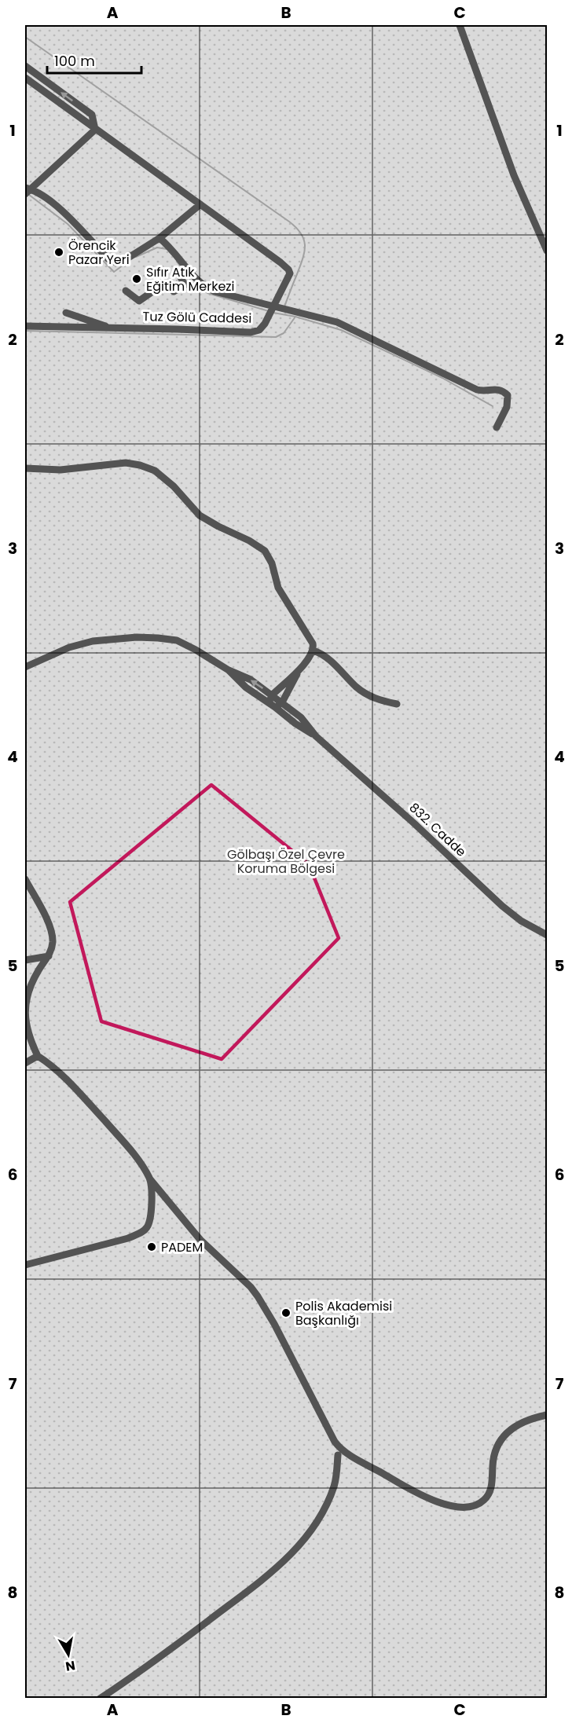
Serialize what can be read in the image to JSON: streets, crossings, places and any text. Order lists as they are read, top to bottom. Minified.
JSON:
{"streets":{"street":["Tuz Gölü Caddesi","832. Cadde"]},"parks":["Gölbaşı Özel Çevre Koruma Bölgesi"],"places":["Örencik Pazar Yeri","Sıfır Atık Eğitim Merkezi","PADEM","Polis Akademisi Başkanlığı"],"scale_bar":"100 m","north":"bottom","grid":{"columns":["A","B","C"],"rows":["1","2","3","4","5","6","7","8"]}}
